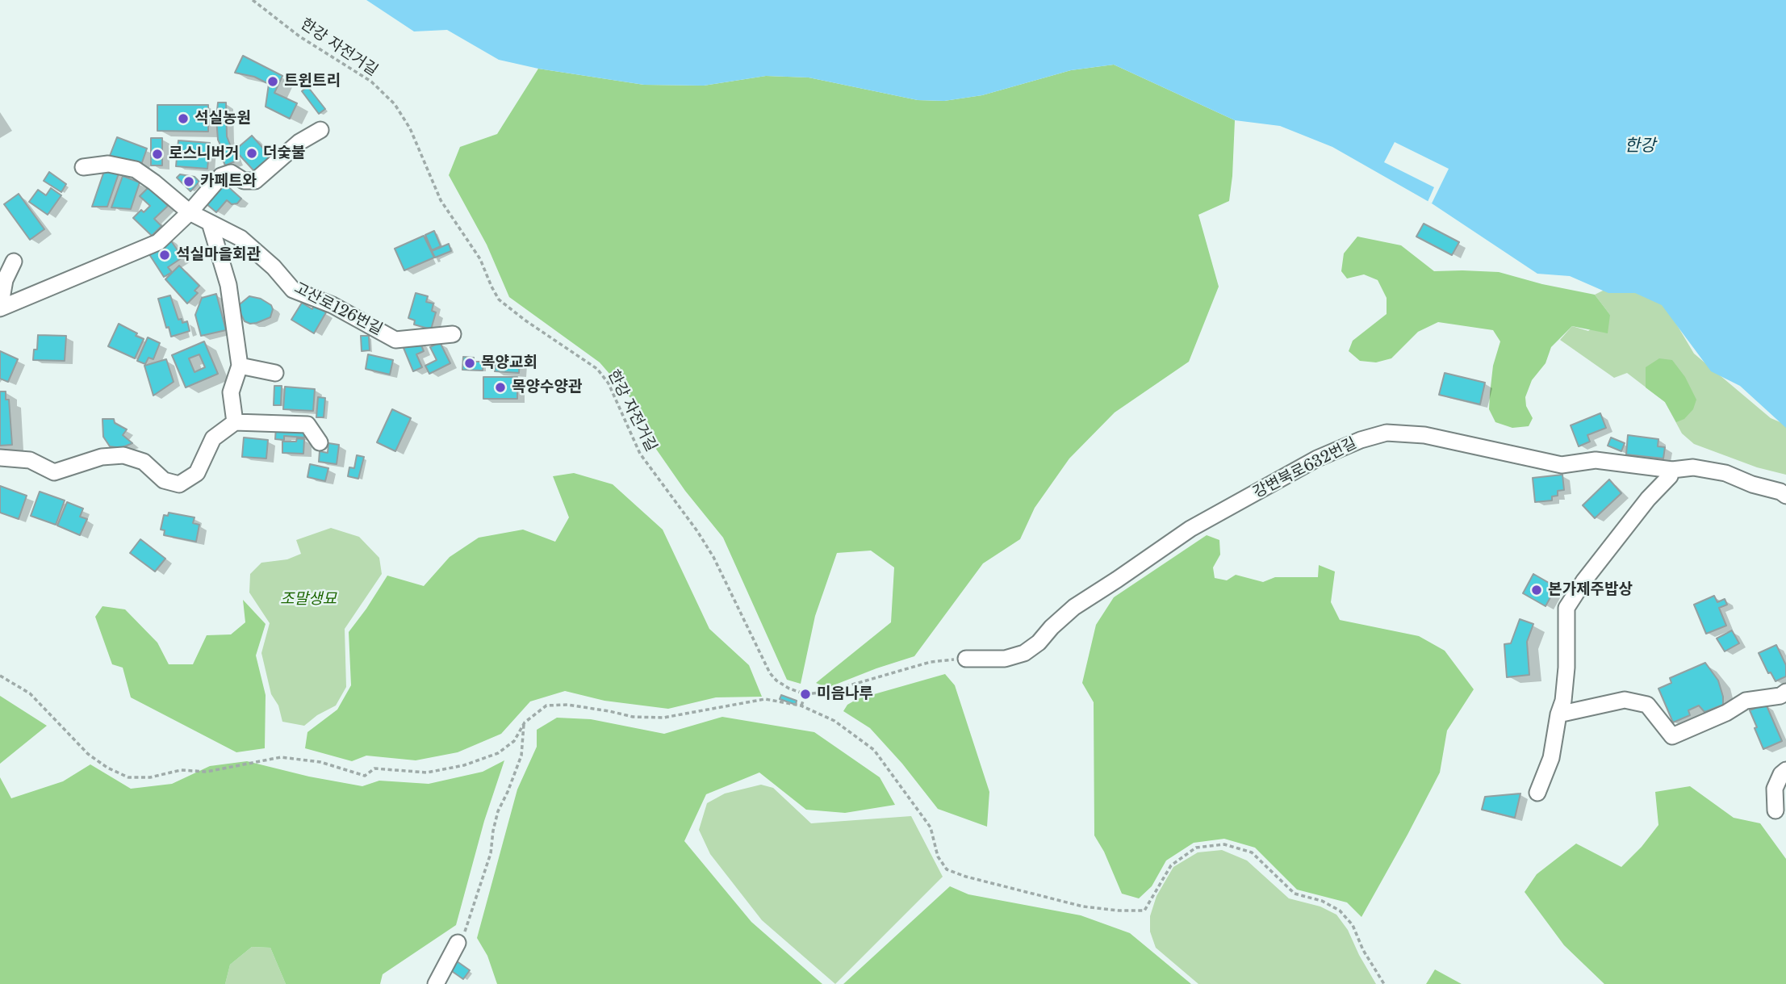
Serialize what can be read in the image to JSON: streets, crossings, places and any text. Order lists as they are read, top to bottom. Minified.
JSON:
{"streets":{"street":["고산로126번길","강변북로632번길"],"path":["한강 자전거길"]},"water":["한강"],"parks":["조말생묘"],"places":["트윈트리","석실농원","더숯불","로스니버거","카페트와","석실마을회관","목양교회","목양수양관","본가제주밥상","미음나루"]}
